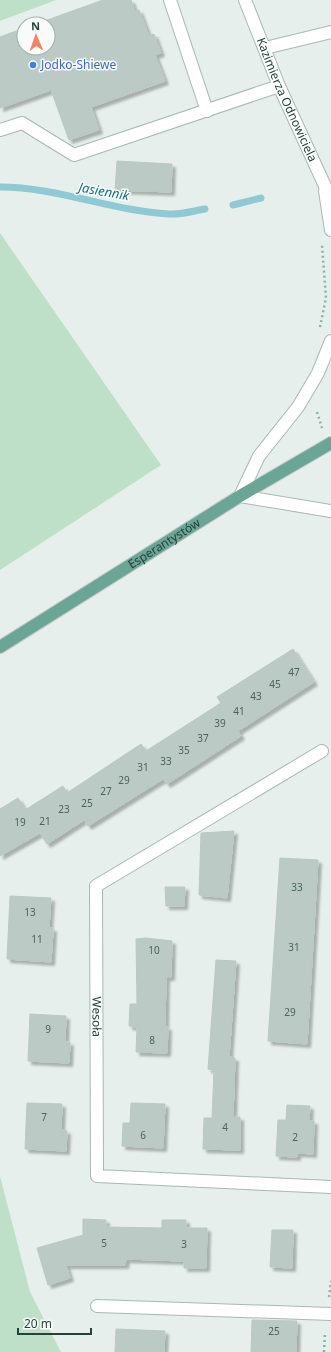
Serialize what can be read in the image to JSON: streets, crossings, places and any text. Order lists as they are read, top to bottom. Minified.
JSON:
{"streets":{"main road":["Esperantystów"],"street":["Kazimierza Odnowiciela","Wesoła"]},"water":["Jasiennik"],"places":["Jodko-Shiewe"],"house_numbers":["47","45","43","41","39","37","35","33","31","29","27","25","23","21","19","33","13","11","31","10","29","9","8","7","4","6","2","5","3","25"],"scale_bar":"20 m","north":"top"}
